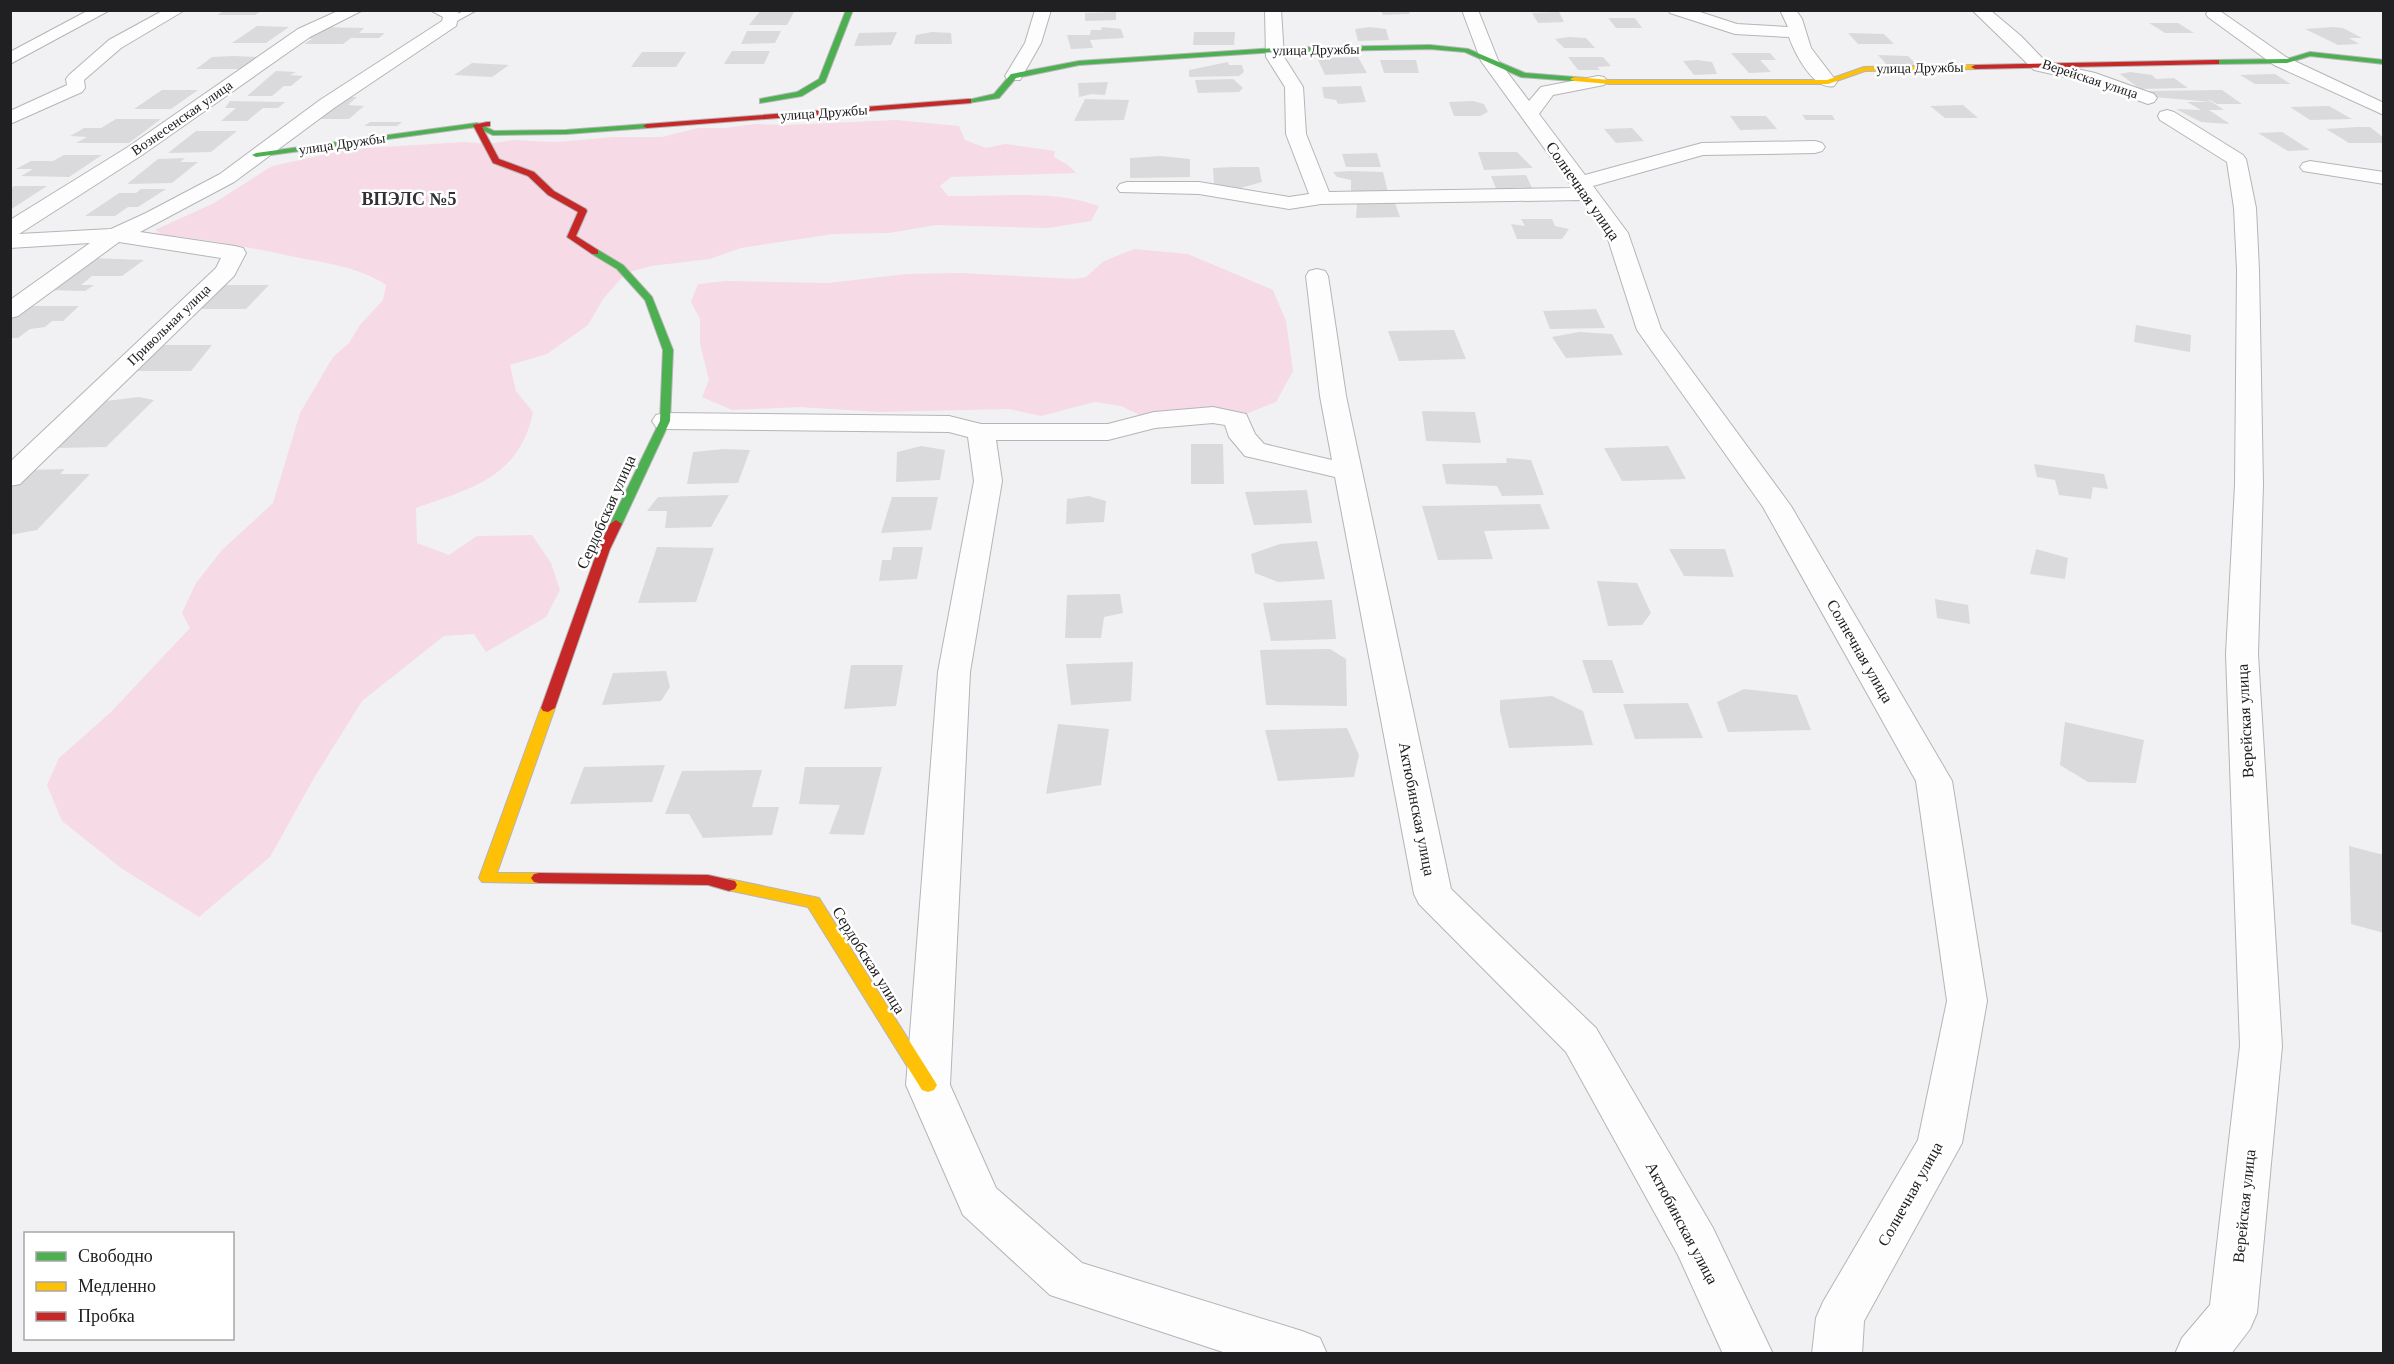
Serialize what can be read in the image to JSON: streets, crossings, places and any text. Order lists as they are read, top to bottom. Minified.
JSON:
{"streets":{"street":["улица Дружбы","Верейская улица","Вознесенская улица","Солнечная улица","Привольная улица","Сердобская улица","Актюбинская улица"]},"crossings":[["улица Дружбы","Верейская улица"],["улица Дружбы","Солнечная улица"],["улица Дружбы","Сердобская улица"]],"districts":["ВПЭЛС №5"],"legend":["Свободно","Медленно","Пробка"]}
